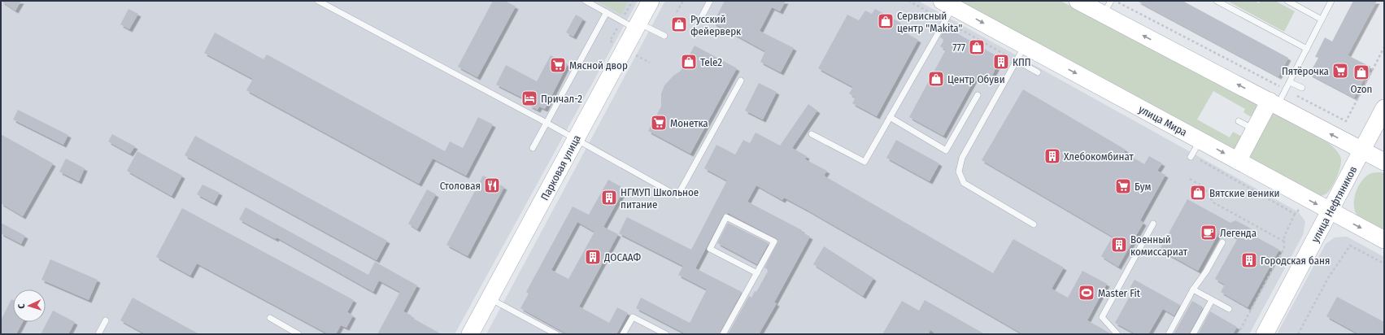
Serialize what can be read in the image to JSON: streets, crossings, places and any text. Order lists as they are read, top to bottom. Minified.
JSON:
{"streets":{"main road":["улица Мира","Парковая улица","улица Нефтяников"]},"crossings":[["улица Мира","улица Нефтяников"]],"places":{"shop":["Сервисный центр \"Makita\"","Русский фейерверк","777","Tele2","Ozon","Центр Обуви","Вятские веники"],"building":["КПП","Хлебокомбинат","НГМУП Школьное питание","Военный комиссариат","ДОСААФ","Городская баня"],"supermarket":["Мясной двор","Пятёрочка","Монетка","Бум"],"hotel":["Причал-2"],"restaurant":["Столовая"],"cafe":["Легенда"],"sports":["Master Fit"]},"north":"left"}
